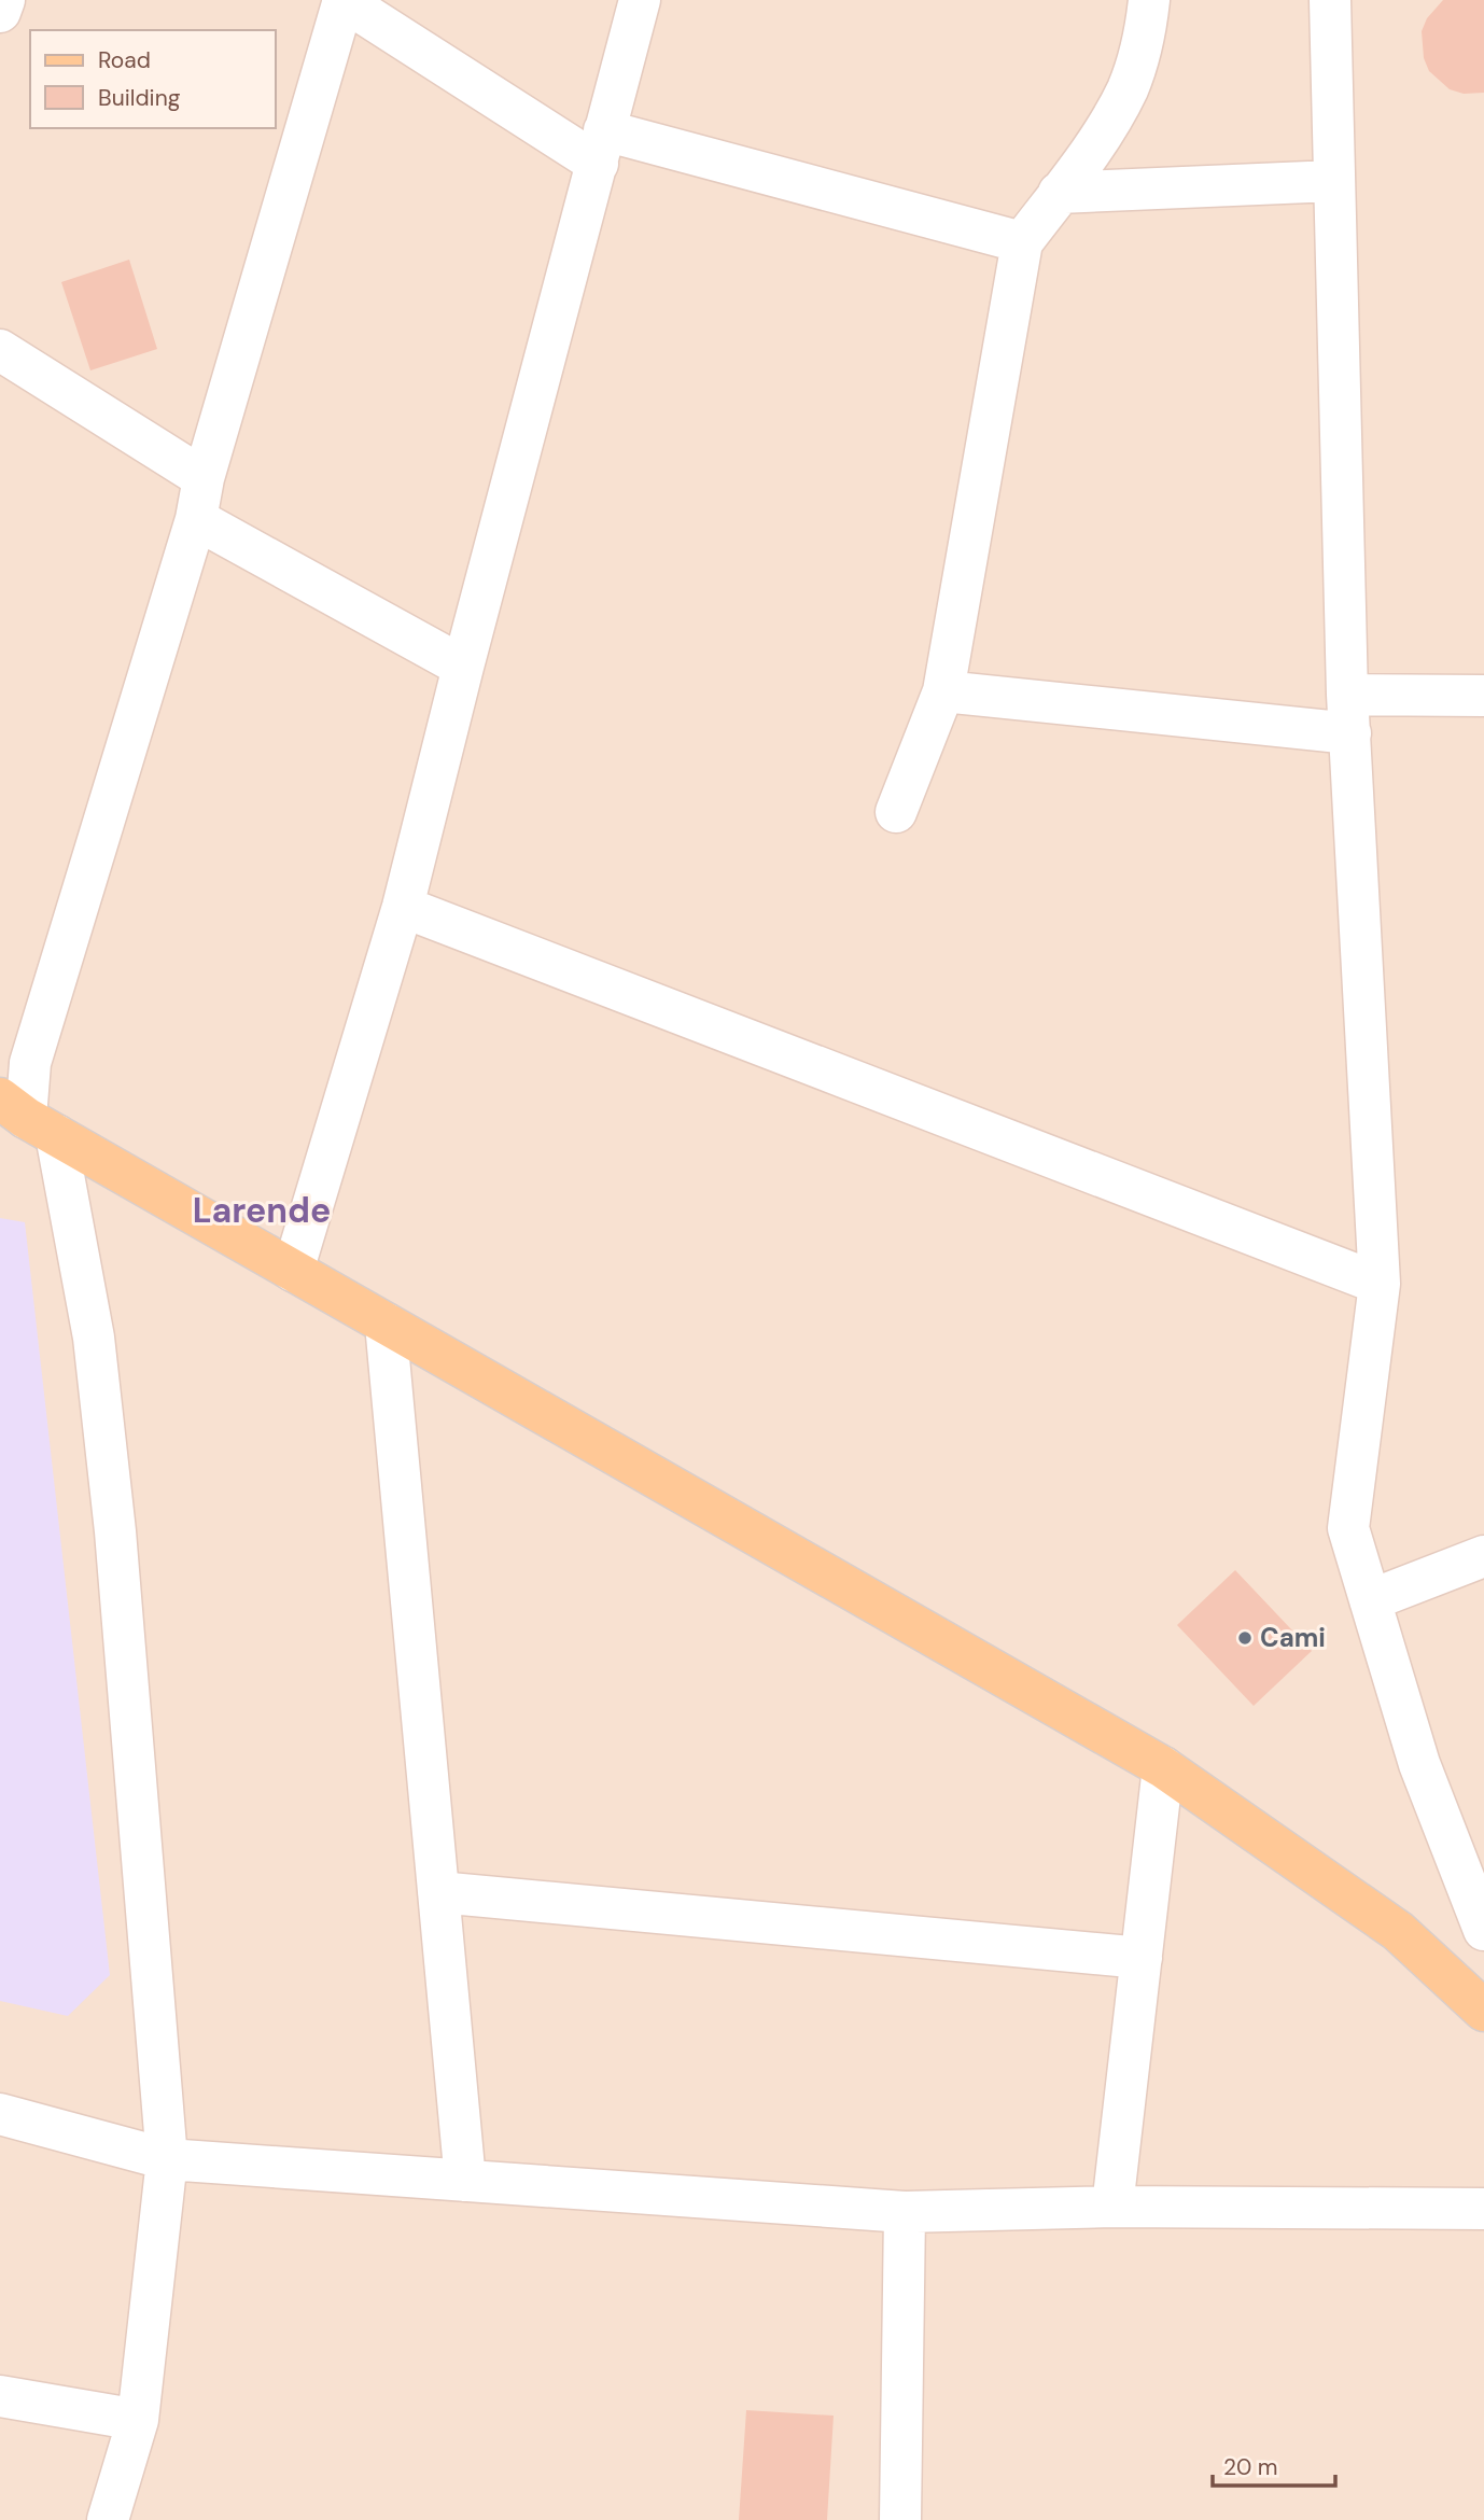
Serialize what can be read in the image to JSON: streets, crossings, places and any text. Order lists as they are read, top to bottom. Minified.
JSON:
{"districts":["Larende"],"places":["Cami"],"legend":["Road","Building"],"scale_bar":"20 m"}
